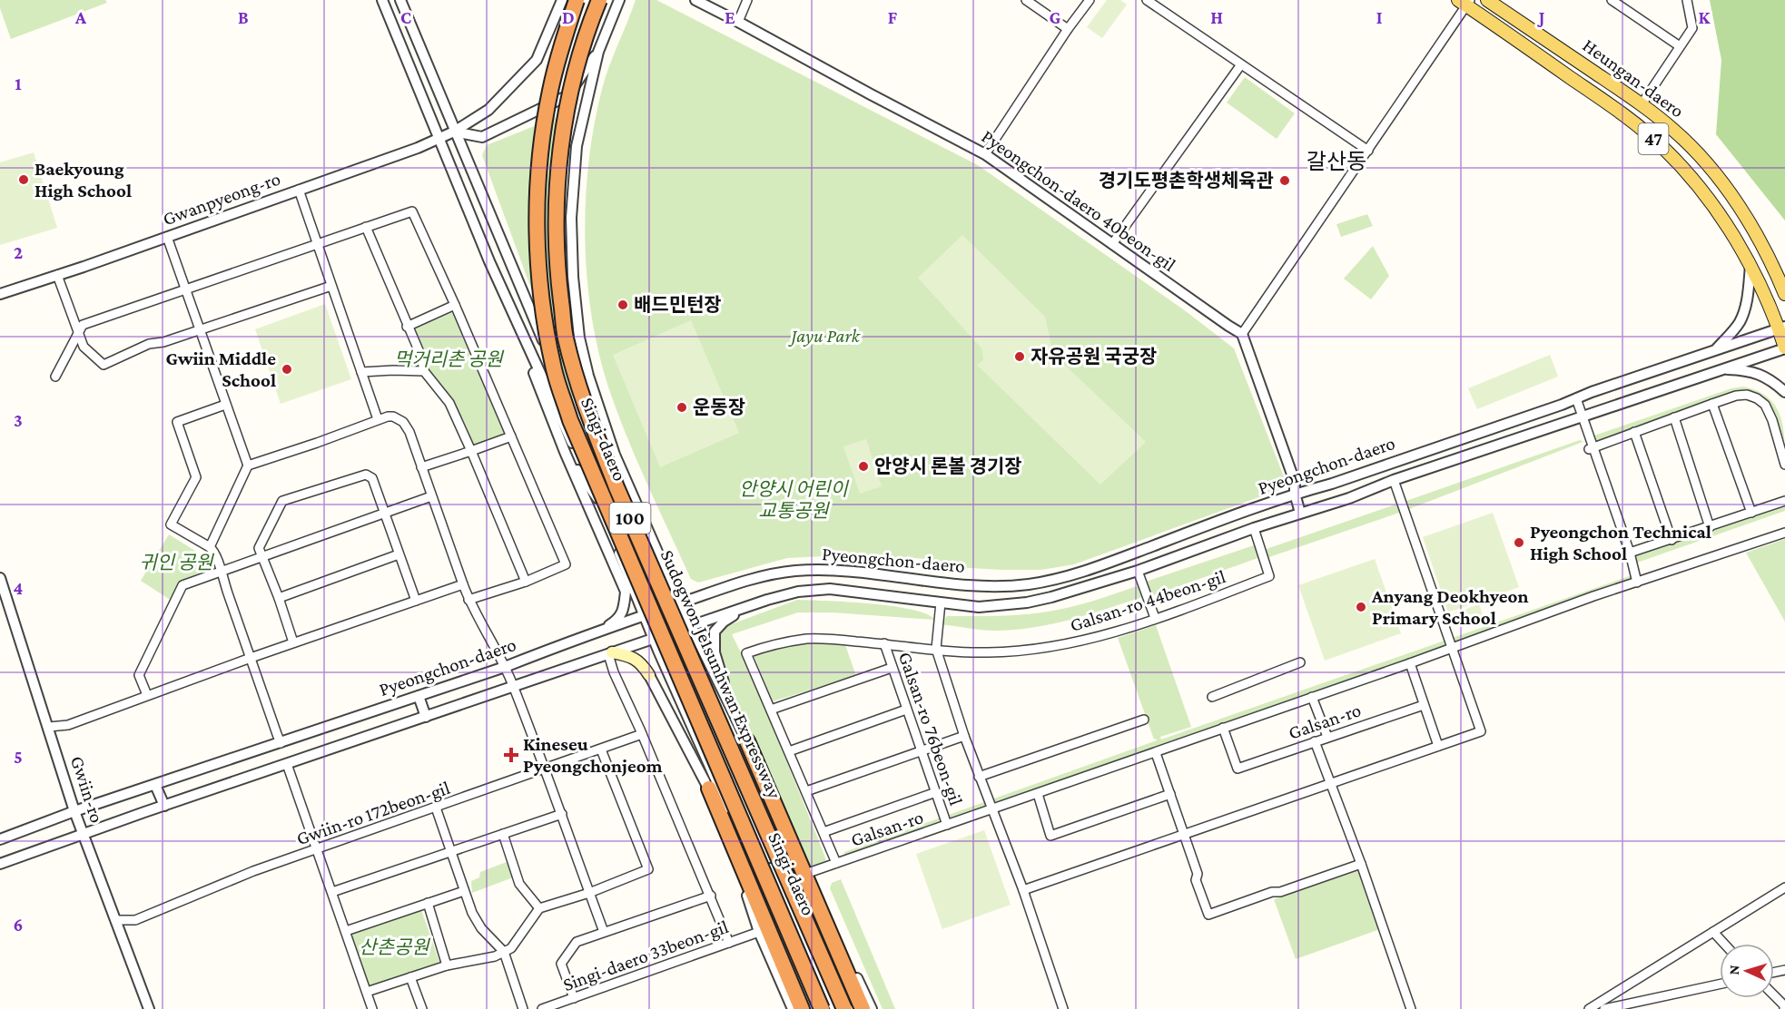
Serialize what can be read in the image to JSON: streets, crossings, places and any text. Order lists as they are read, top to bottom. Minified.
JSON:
{"streets":{"highway":["100","Sudogwon Je1sunhwan Expressway"],"main road":["Heungan-daero","47"],"street":["Gwanpyeong-ro","Pyeongchon-daero 40beon-gil","Singi-daero","Pyeongchon-daero","Galsan-ro 44beon-gil","Galsan-ro","Galsan-ro 76beon-gil","Gwiin-ro","Gwiin-ro 172beon-gil","Singi-daero 33beon-gil"]},"crossings":[["Heungan-daero","Pyeongchon-daero"],["Gwanpyeong-ro","Singi-daero"],["Singi-daero","Pyeongchon-daero"],["Pyeongchon-daero","Galsan-ro 44beon-gil"],["Pyeongchon-daero","Gwiin-ro"],["Galsan-ro 44beon-gil","Galsan-ro 76beon-gil"],["Galsan-ro","Galsan-ro 76beon-gil"],["Gwiin-ro","Gwiin-ro 172beon-gil"]],"districts":["갈산동"],"parks":["Jayu Park","먹거리촌 공원","안양시 어린이 교통공원","귀인 공원","산촌공원"],"places":{"other":["Baekyoung High School","경기도평촌학생체육관","배드민턴장","자유공원 국궁장","Gwiin Middle School","운동장","안양시 론볼 경기장","Pyeongchon Technical High School","Anyang Deokhyeon Primary School"],"health":["Kineseu Pyeongchonjeom"]},"north":"left","grid":{"columns":["A","B","C","D","E","F","G","H","I","J","K"],"rows":["1","2","3","4","5","6"]}}
